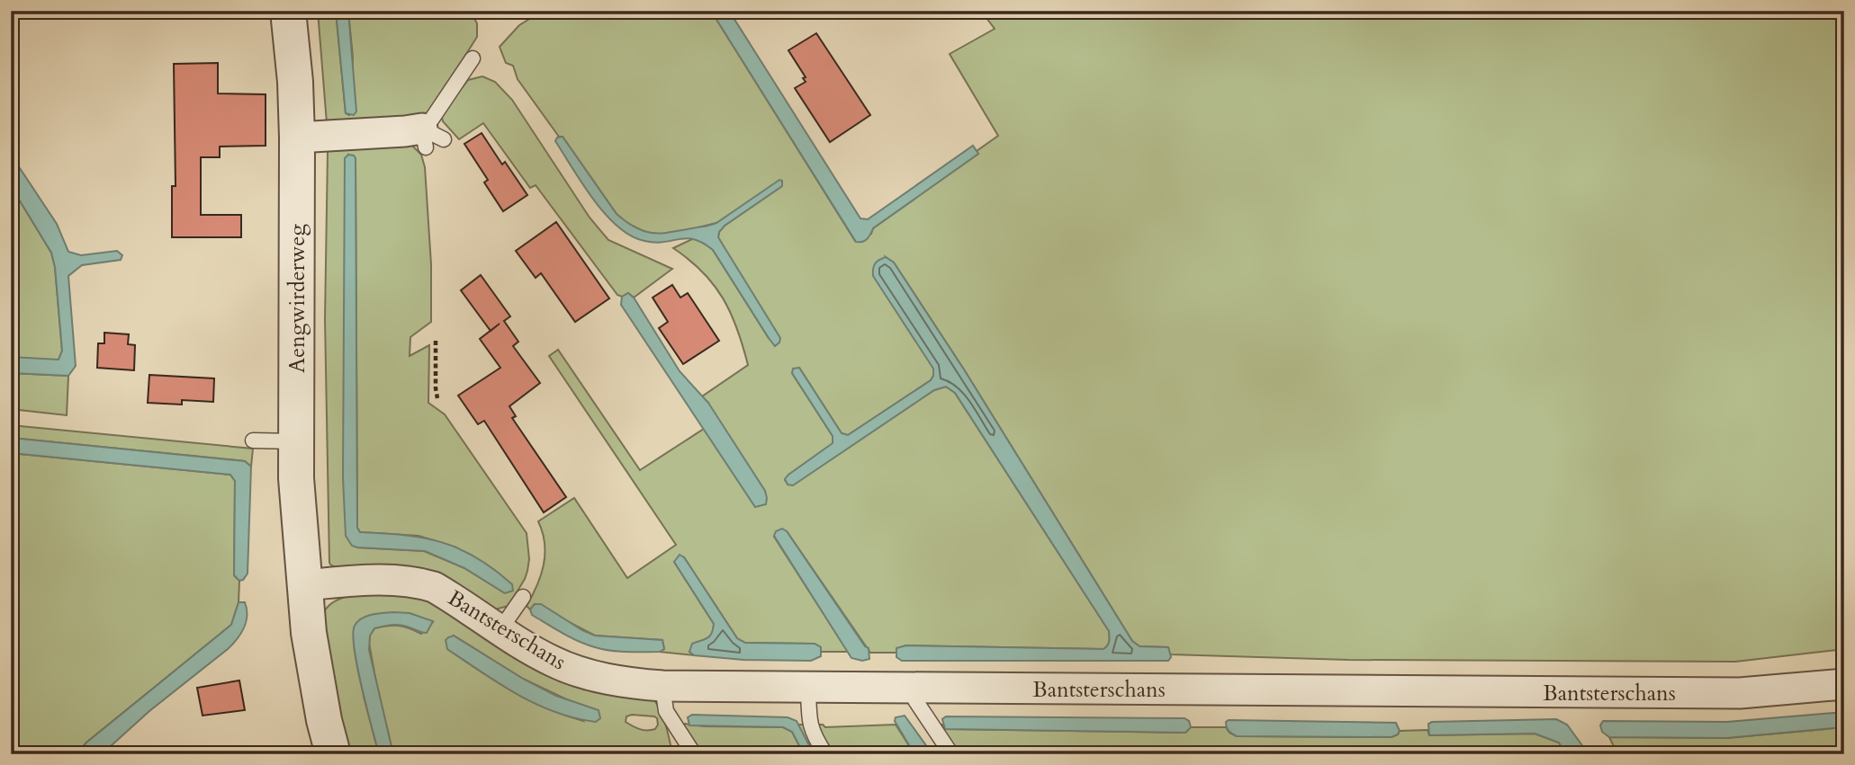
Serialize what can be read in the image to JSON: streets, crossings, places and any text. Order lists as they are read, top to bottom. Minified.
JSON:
{"streets":{"street":["Aengwirderweg","Bantsterschans"]},"crossings":[["Aengwirderweg","Bantsterschans"]]}
